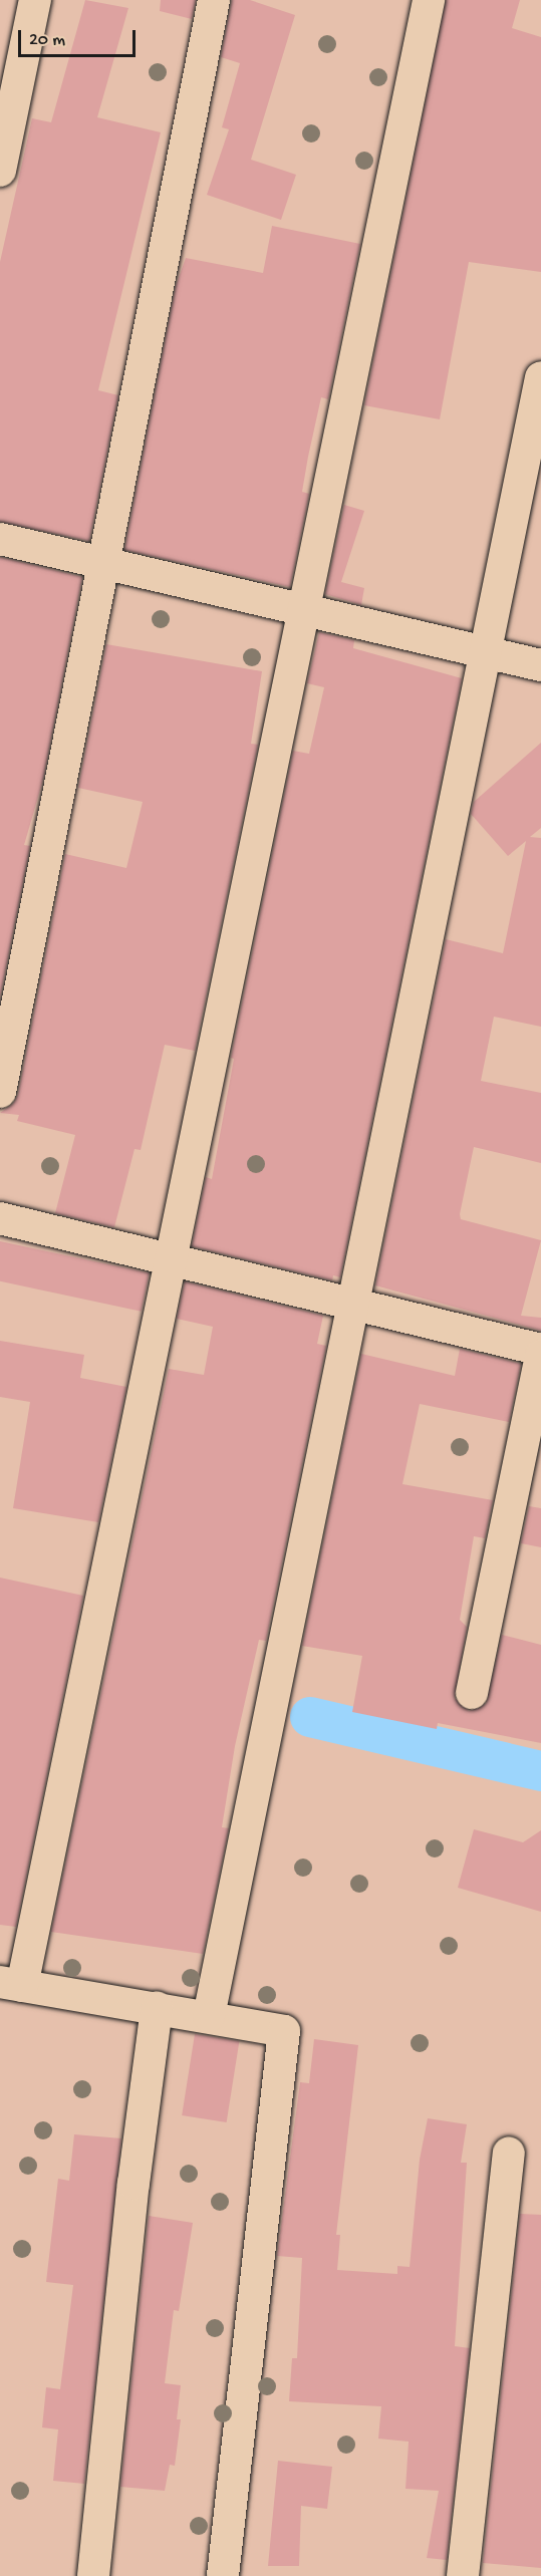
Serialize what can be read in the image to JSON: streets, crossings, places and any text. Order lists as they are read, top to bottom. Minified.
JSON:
{"scale_bar":"20 m"}
